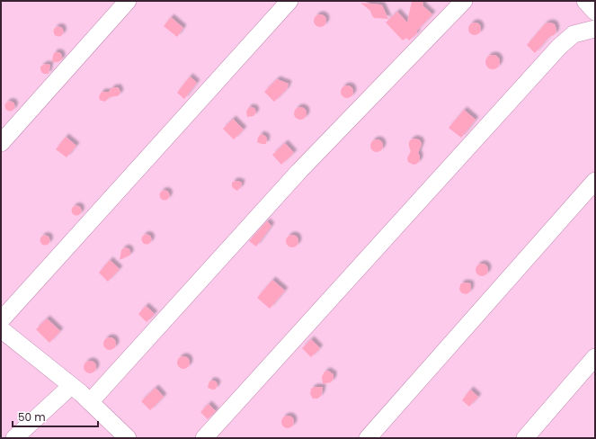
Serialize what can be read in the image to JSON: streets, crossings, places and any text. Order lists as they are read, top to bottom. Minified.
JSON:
{"scale_bar":"50 m"}
